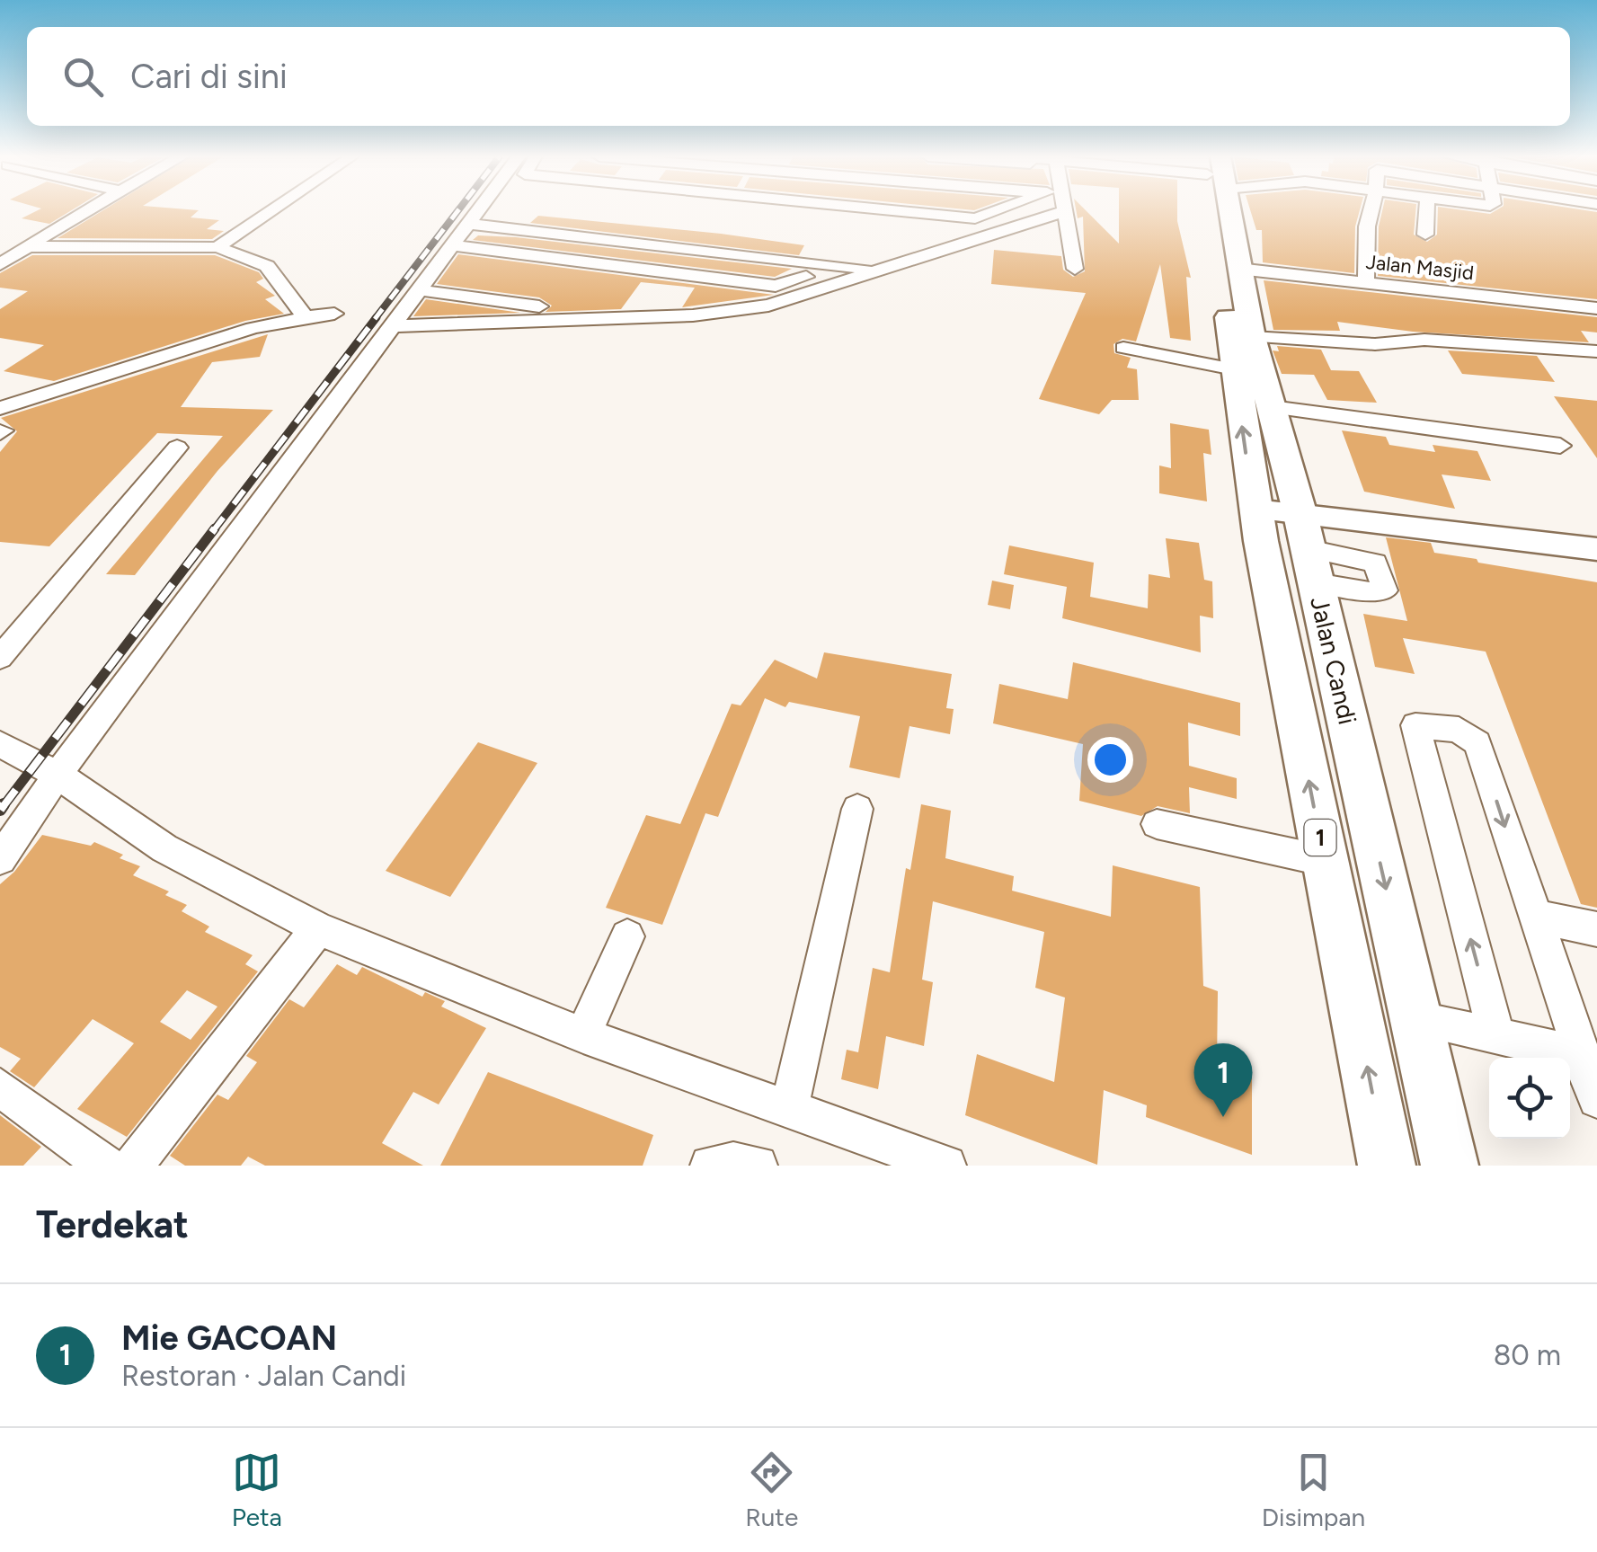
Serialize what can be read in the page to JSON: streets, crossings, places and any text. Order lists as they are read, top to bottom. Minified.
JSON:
{"streets":{"highway":["Jalan Candi","1"],"street":["Jalan Masjid"]},"crossings":[["Jalan Masjid","Jalan Candi"]],"page":{"search":"Cari di sini","pins":"1","heading":"Terdekat","list":[{"mark":"1","name":"Mie GACOAN","note":"Restoran · Jalan Candi","value":"80 m"}],"nav":["Peta","Rute","Disimpan"]}}
